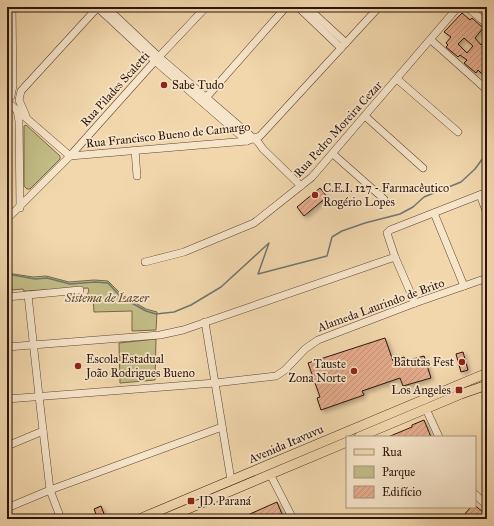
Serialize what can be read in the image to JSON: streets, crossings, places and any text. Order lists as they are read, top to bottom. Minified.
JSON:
{"streets":{"main road":["Avenida Itavuvu"],"street":["Rua Pilades Scaletti","Rua Pedro Moreira Cezar","Rua Francisco Bueno de Camargo","Alameda Laurindo de Brito"]},"crossings":[["Rua Pilades Scaletti","Rua Francisco Bueno de Camargo"]],"parks":["Sistema de Lazer"],"places":{"other":["Sabe Tudo","C.E.I. 127 - Farmacêutico Rogério Lopes","Batutas Fest","Escola Estadual João Rodrigues Bueno","Tauste Zona Norte"],"transit":["Los Angeles","JD. Paraná"]},"legend":["Rua","Parque","Edifício"]}
